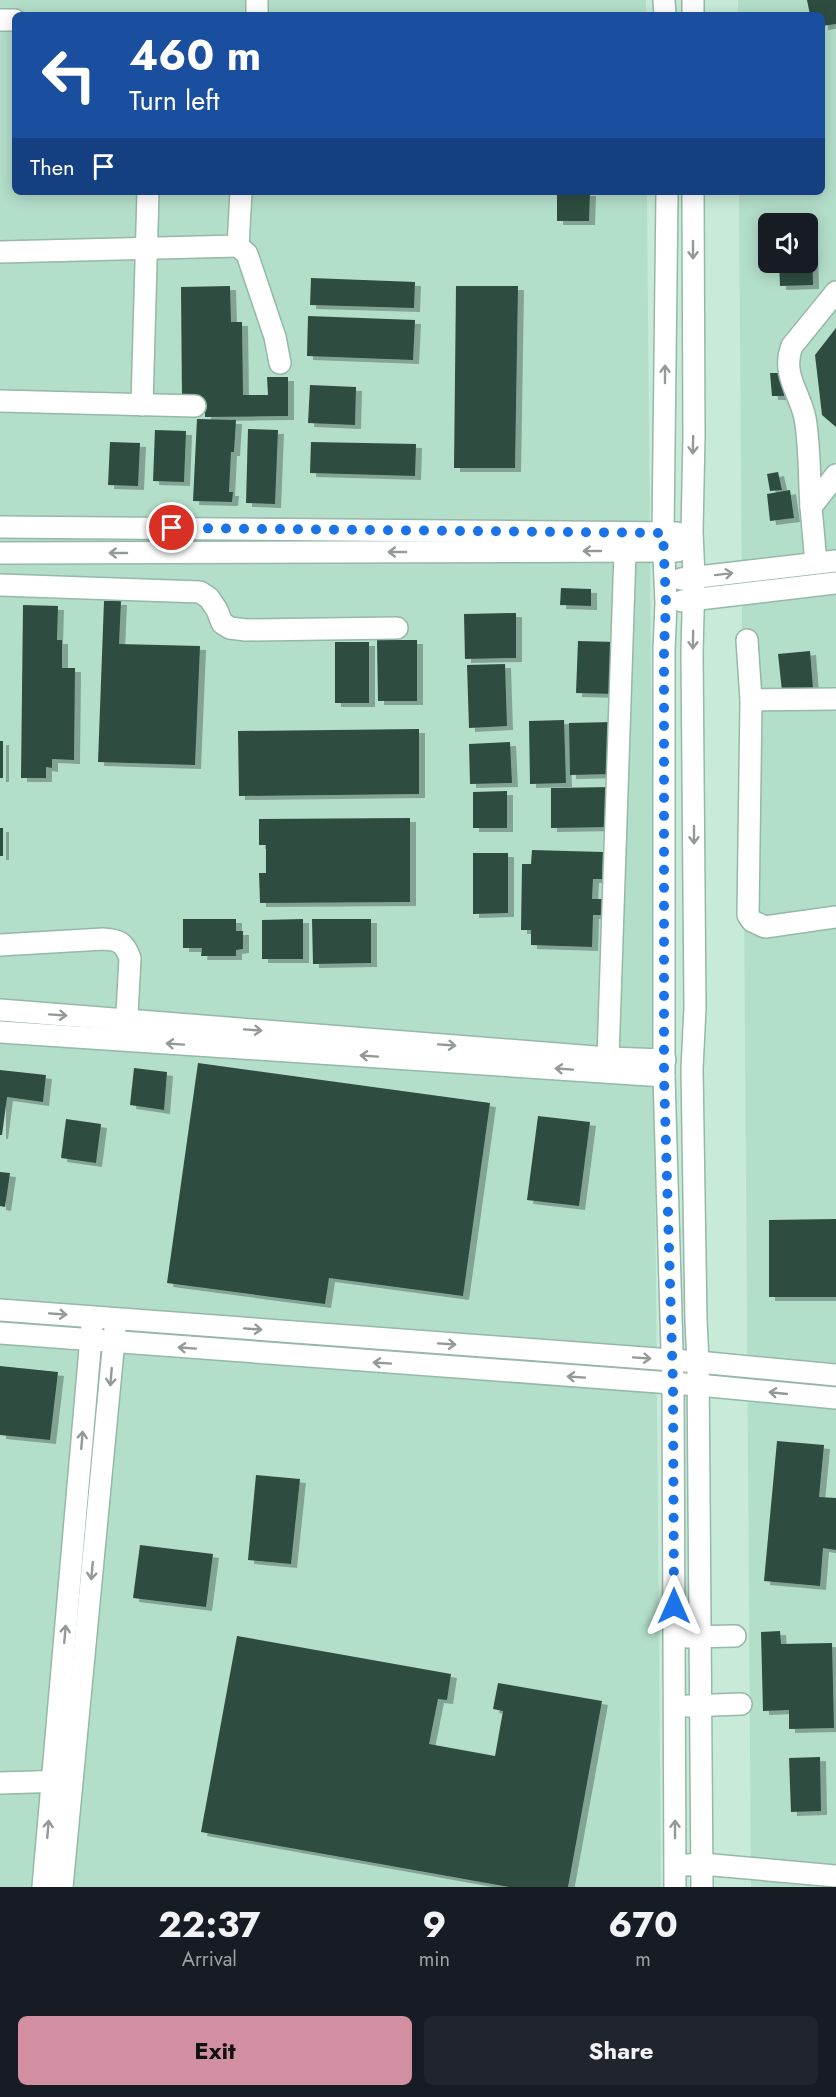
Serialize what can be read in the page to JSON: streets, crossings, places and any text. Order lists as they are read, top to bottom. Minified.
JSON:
{"page":{"turn":["460 m","Turn left"],"then":"Then","eta":["22:37","Arrival","9","min","670","m"],"buttons":["Exit","Share"]}}
